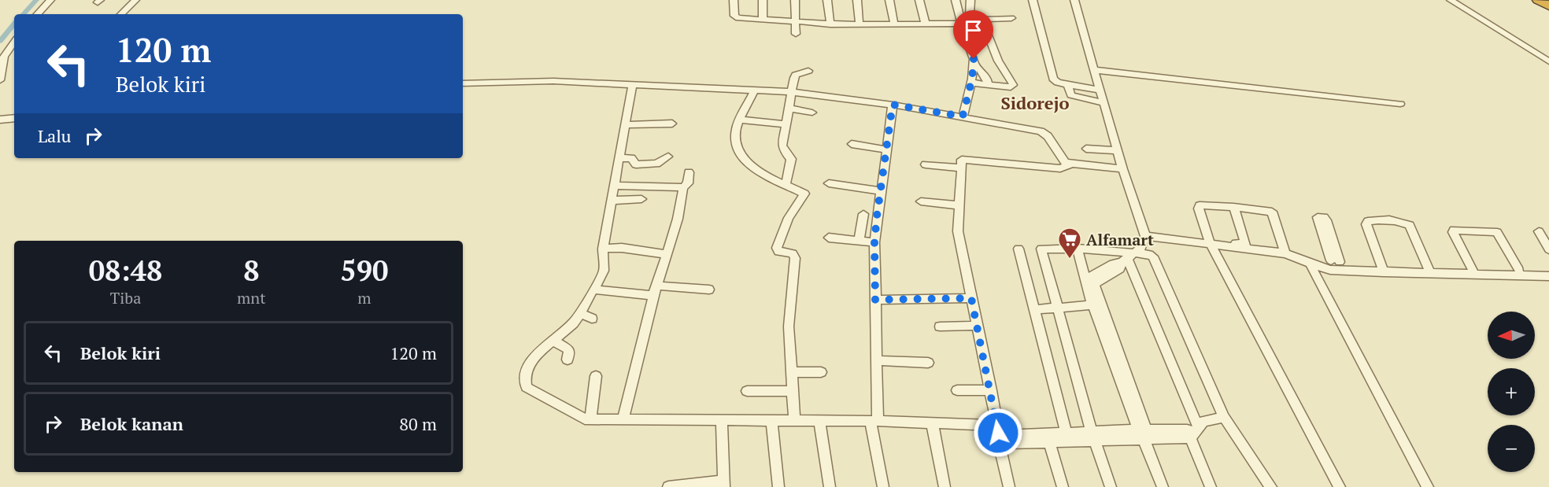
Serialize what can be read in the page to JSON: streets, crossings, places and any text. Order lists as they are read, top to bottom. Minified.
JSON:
{"districts":["Sidorejo"],"places":{"supermarket":["Alfamart"]},"north":"left","page":{"turn":["120 m","Belok kiri"],"then":"Lalu","eta":["08:48","Tiba","8","mnt","590","m"],"map_buttons":["+","−"],"list":[{"name":"Belok kiri","value":"120 m"},{"name":"Belok kanan","value":"80 m"}]}}
